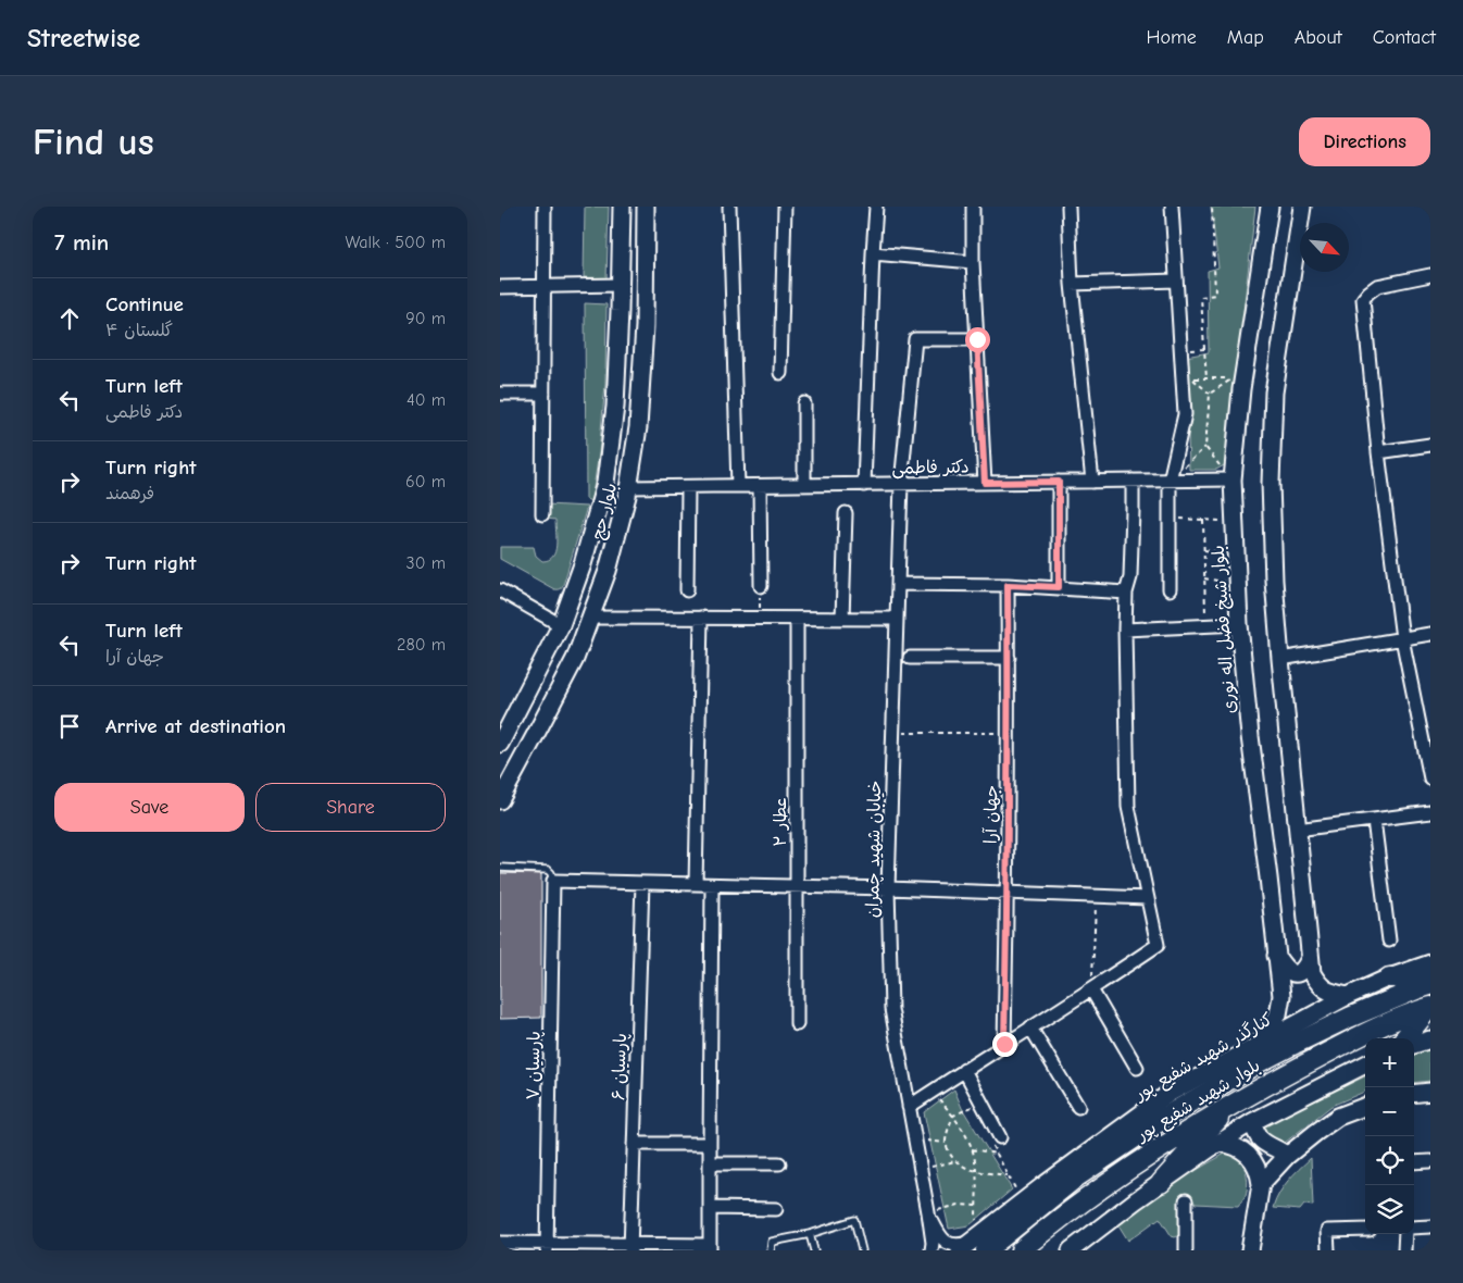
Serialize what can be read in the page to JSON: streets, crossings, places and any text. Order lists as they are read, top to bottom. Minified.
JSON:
{"streets":{"main road":["بلوار حج","بلوار شیخ فضل اله نوری","کنارگذر شهید شفیع پور","بلوار شهید شفیع پور"],"street":["دکتر فاطمی","جهان آرا","عطار ۲","خیابان شهید چمران","پارسیان ۷","پارسیان ۶"]},"crossings":[["دکتر فاطمی","بلوار حج"],["دکتر فاطمی","بلوار شیخ فضل اله نوری"],["دکتر فاطمی","خیابان شهید چمران"],["بلوار شیخ فضل اله نوری","کنارگذر شهید شفیع پور"],["کنارگذر شهید شفیع پور","بلوار شهید شفیع پور"]],"north":"bottom right","page":{"header":"Streetwise","nav":["Home","Map","About","Contact"],"buttons":["Directions",["Save","Share"]],"title":"Find us","heading":["7 min","Walk · 500 m"],"list":[["Continue","گلستان ۴","90 m"],["Turn left","دکتر فاطمی","40 m"],["Turn right","فرهمند","60 m"],["Turn right","30 m"],["Turn left","جهان آرا","280 m"],"Arrive at destination"],"map_buttons":["+","−"]}}
